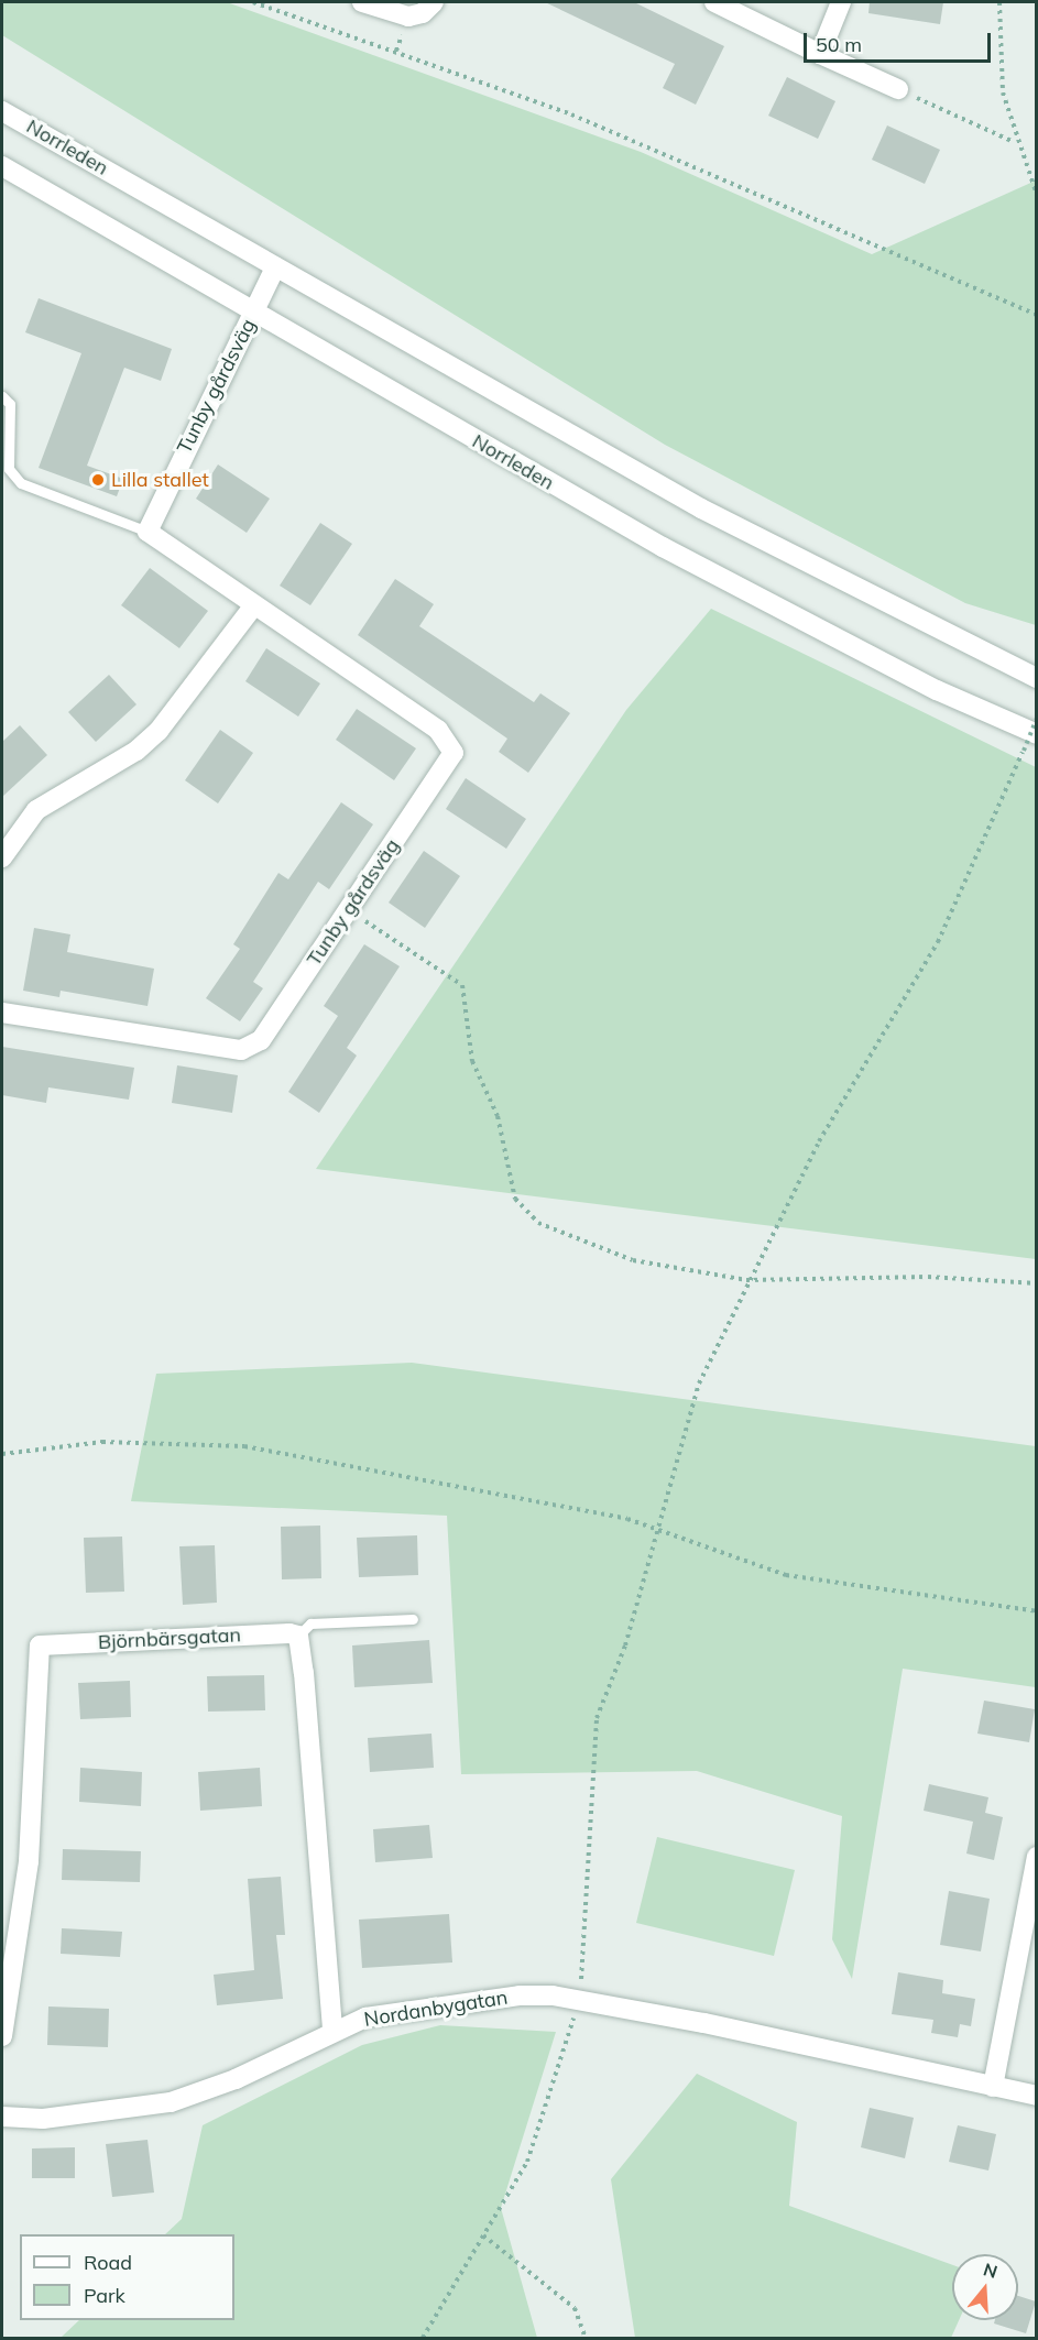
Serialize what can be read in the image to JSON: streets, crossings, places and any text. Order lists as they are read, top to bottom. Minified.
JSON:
{"streets":{"street":["Norrleden","Tunby gårdsväg","Björnbärsgatan","Nordanbygatan"]},"crossings":[["Norrleden","Tunby gårdsväg"]],"places":["Lilla stallet"],"legend":["Road","Park"],"scale_bar":"50 m","north":"top"}
